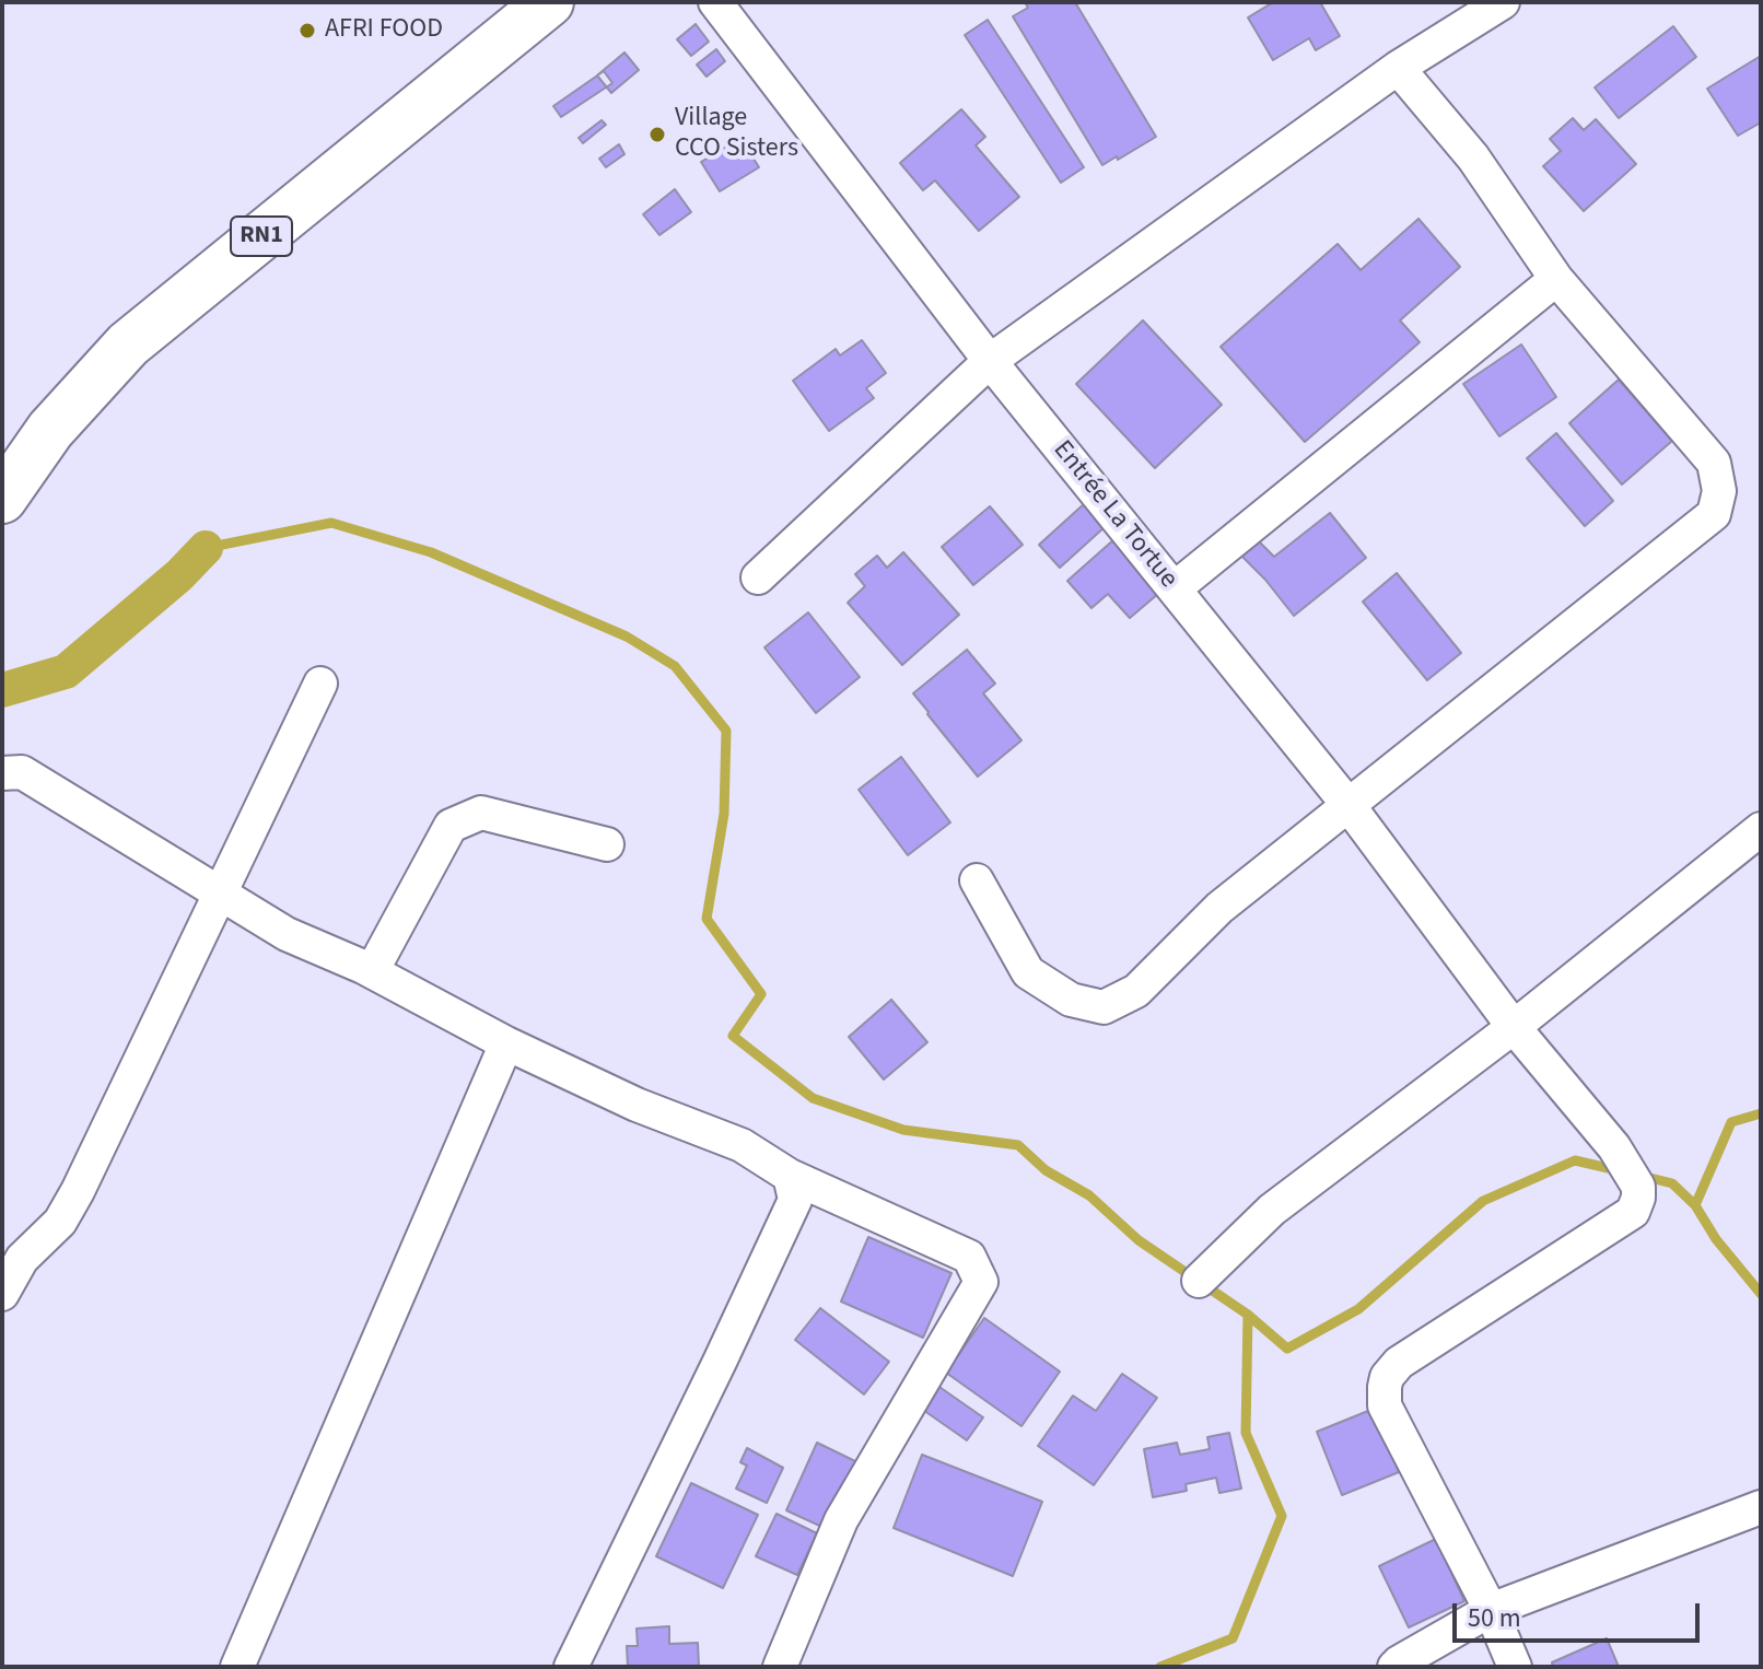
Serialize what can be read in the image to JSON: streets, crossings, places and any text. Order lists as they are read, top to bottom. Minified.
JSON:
{"streets":{"highway":["RN1"],"street":["Entrée La Tortue"]},"places":["AFRI FOOD","Village CCO Sisters"],"scale_bar":"50 m"}
